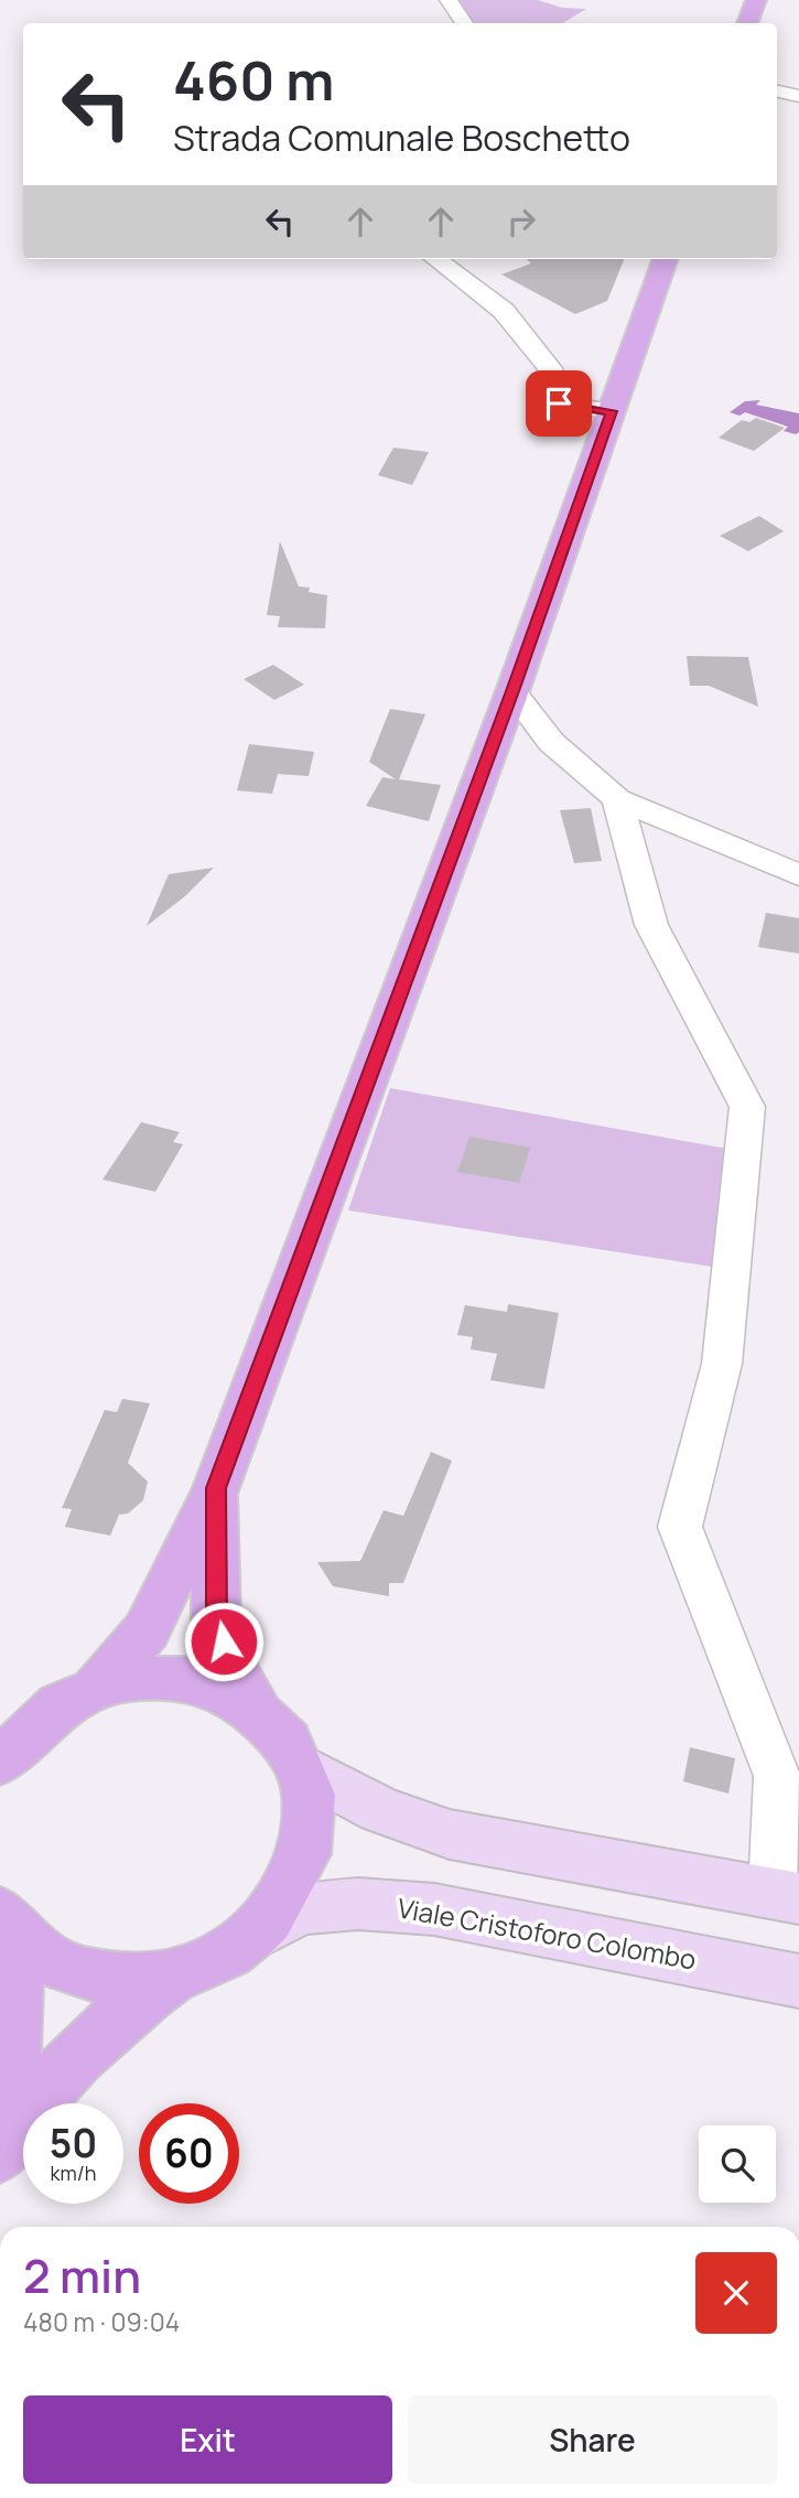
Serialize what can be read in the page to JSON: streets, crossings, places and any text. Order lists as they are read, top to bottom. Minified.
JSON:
{"streets":{"main road":["Viale Cristoforo Colombo"]},"page":{"turn":["460 m","Strada Comunale Boschetto"],"speed":"50 km/h","limit":"60","heading":["2 min","480 m · 09:04"],"buttons":["Exit","Share"]}}
